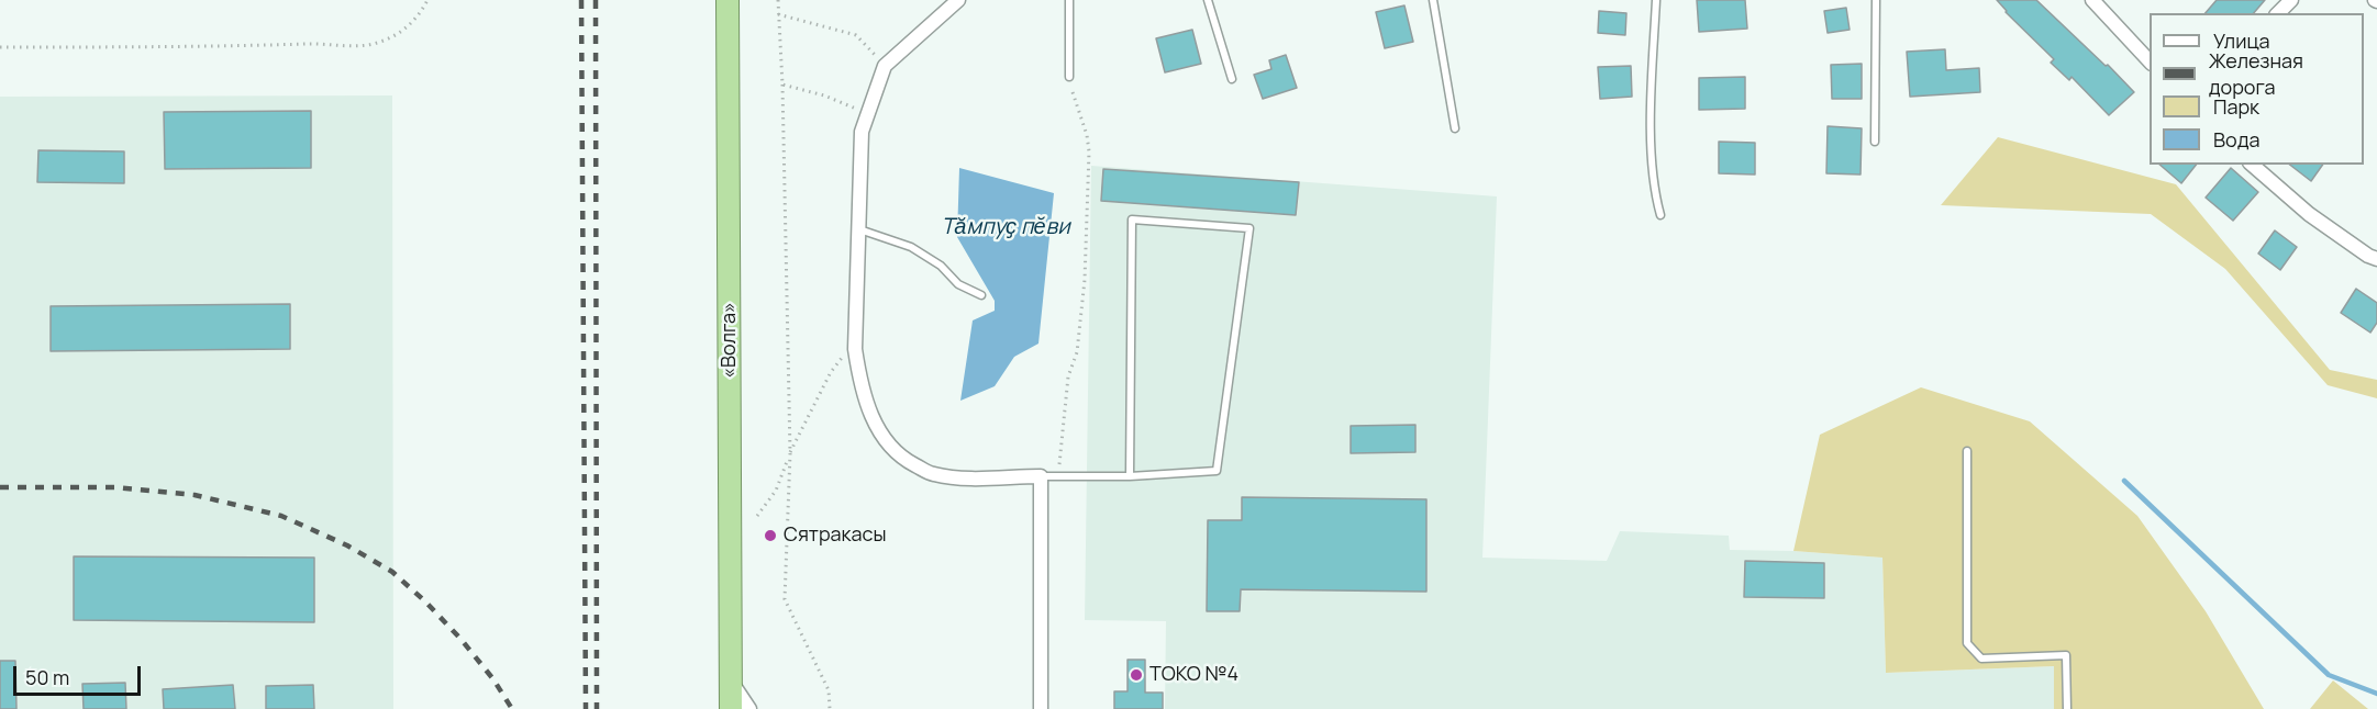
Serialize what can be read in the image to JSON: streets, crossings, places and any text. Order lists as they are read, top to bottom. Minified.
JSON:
{"streets":{"highway":["«Волга»"]},"water":["Тӑмпуҫ пӗви"],"places":["Сятракасы","ТОКО №4"],"legend":["Улица","Железная дорога","Парк","Вода"],"scale_bar":"50 m"}
